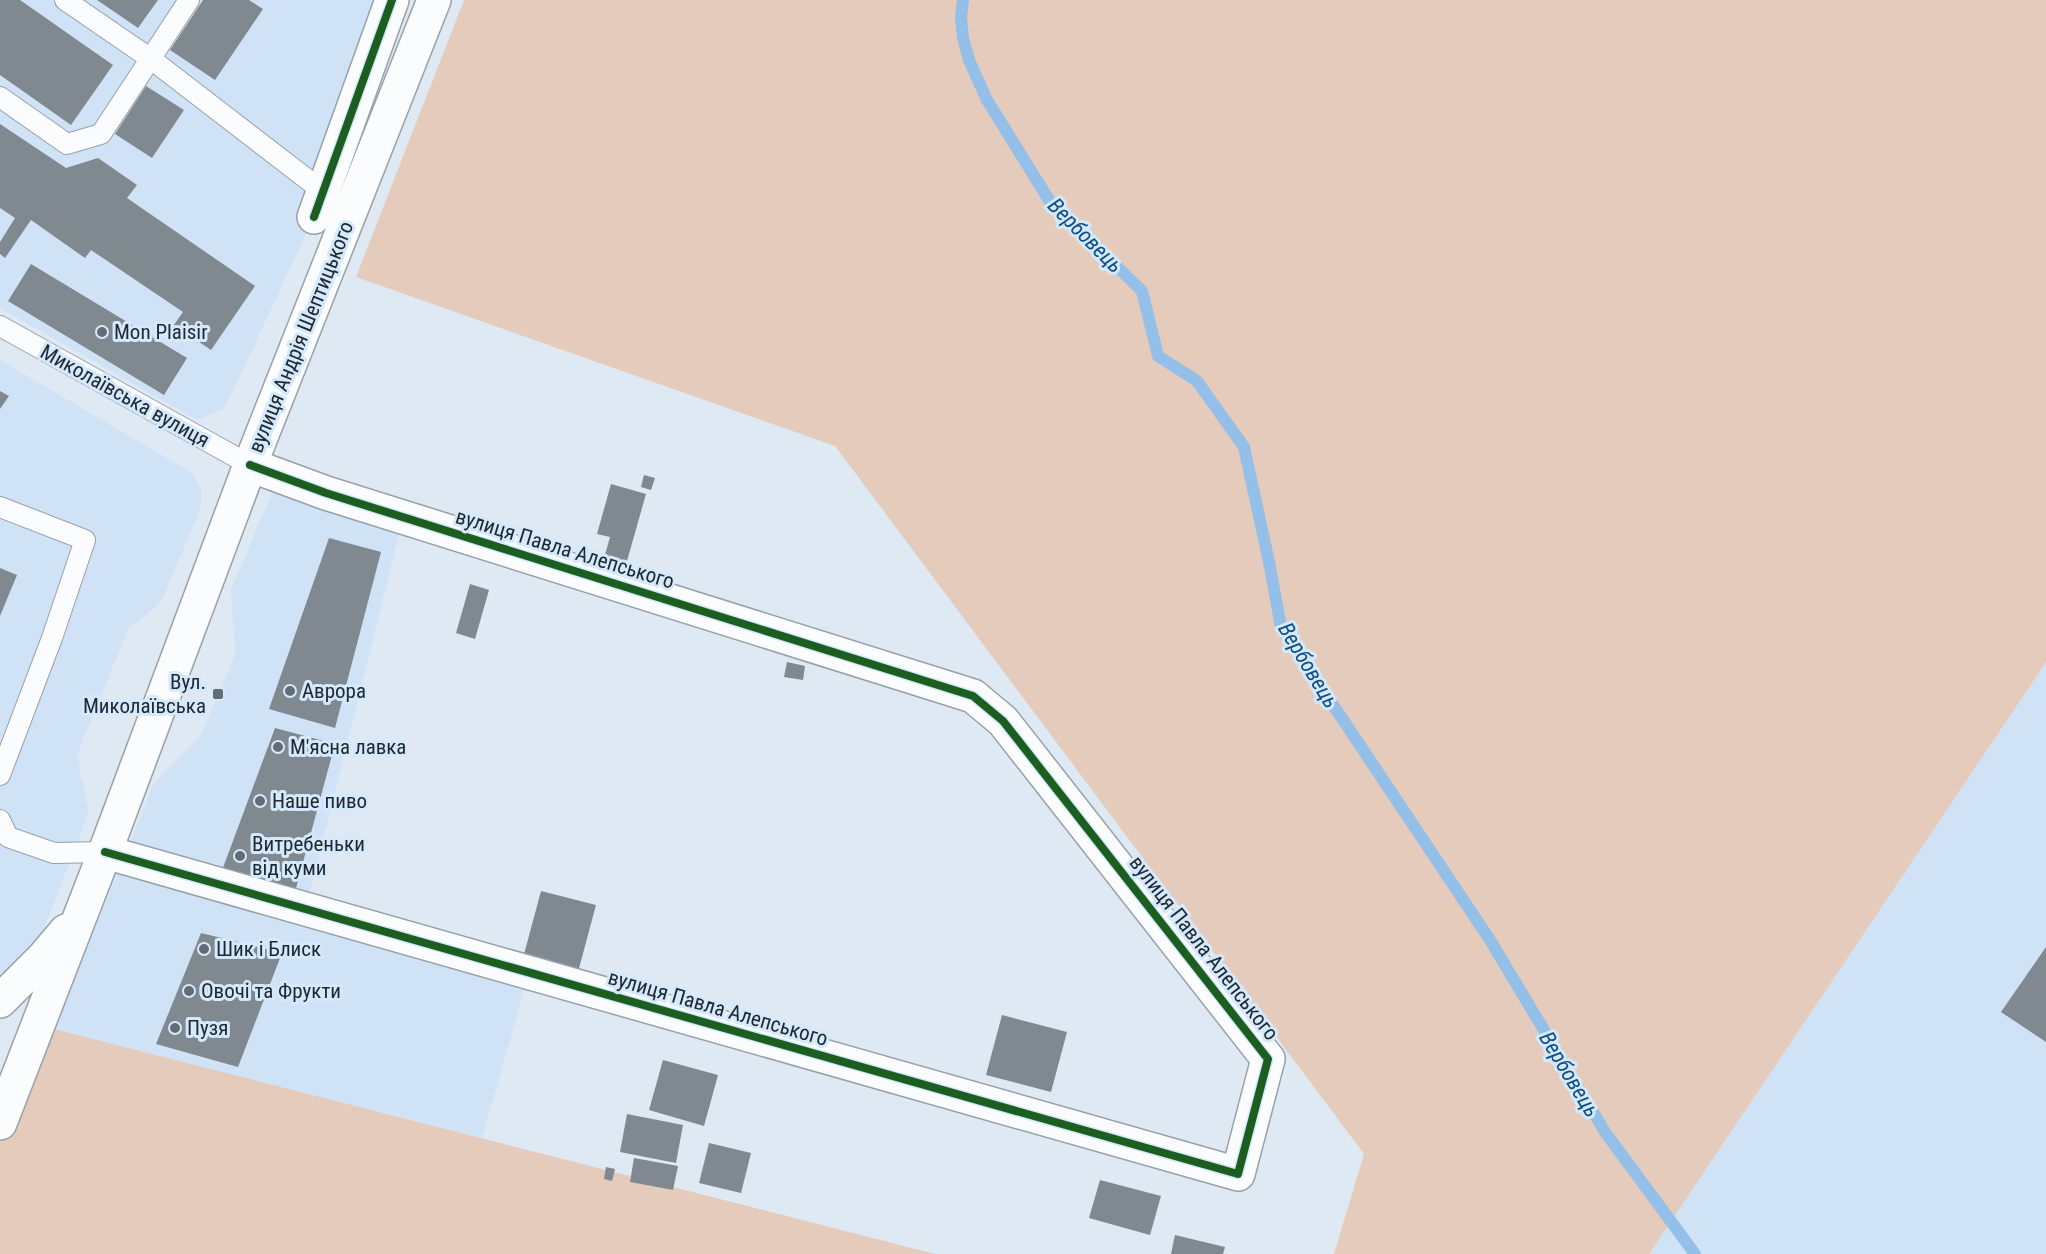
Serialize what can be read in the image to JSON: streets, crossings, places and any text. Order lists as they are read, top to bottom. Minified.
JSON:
{"streets":{"street":["вулиця Андрія Шептицького","вулиця Павла Алепського"],"lane":["Миколаївська вулиця"]},"crossings":[["вулиця Андрія Шептицького","Миколаївська вулиця"],["вулиця Андрія Шептицького","вулиця Павла Алепського"],["Миколаївська вулиця","вулиця Павла Алепського"]],"water":["Вербовець"],"places":{"other":["Mon Plaisir","Аврора","М'ясна лавка","Наше пиво","Витребеньки від куми","Шик і Блиск","Овочі та Фрукти","Пузя"],"transit":["Вул. Миколаївська"]}}
